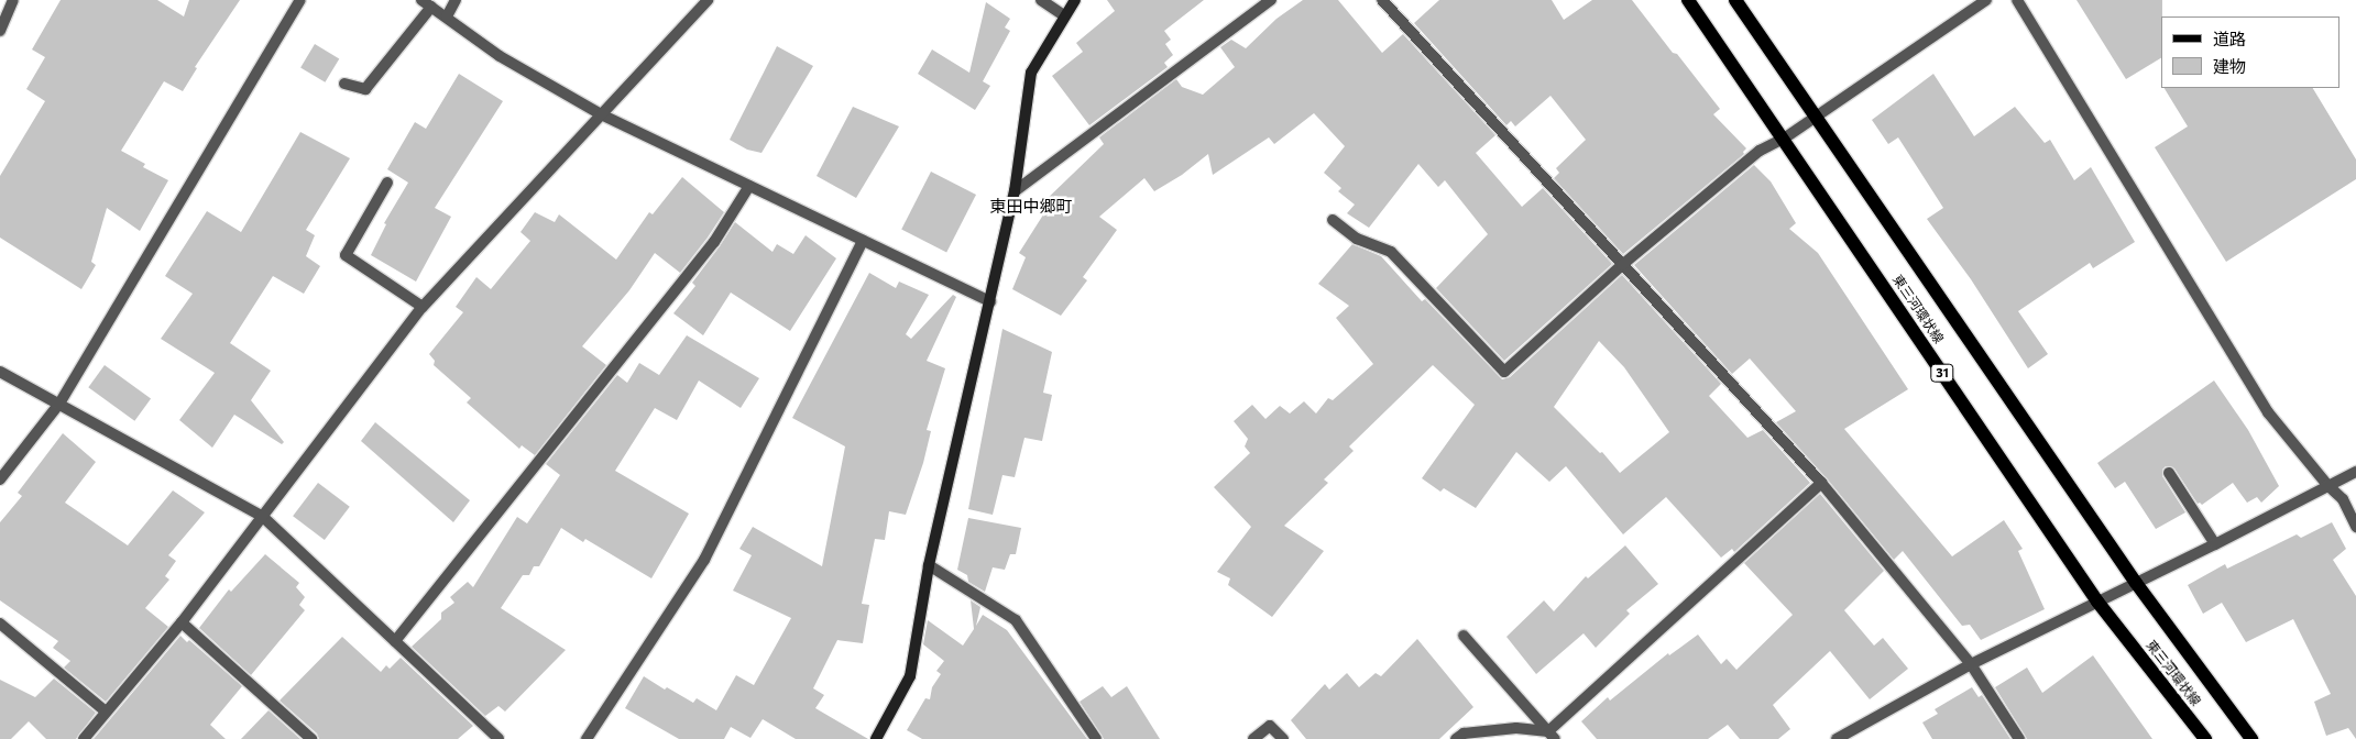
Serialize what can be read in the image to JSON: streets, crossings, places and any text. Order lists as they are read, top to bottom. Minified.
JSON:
{"streets":{"main road":["東三河環状線","31"]},"districts":["東田中郷町"],"legend":["道路","建物"]}
